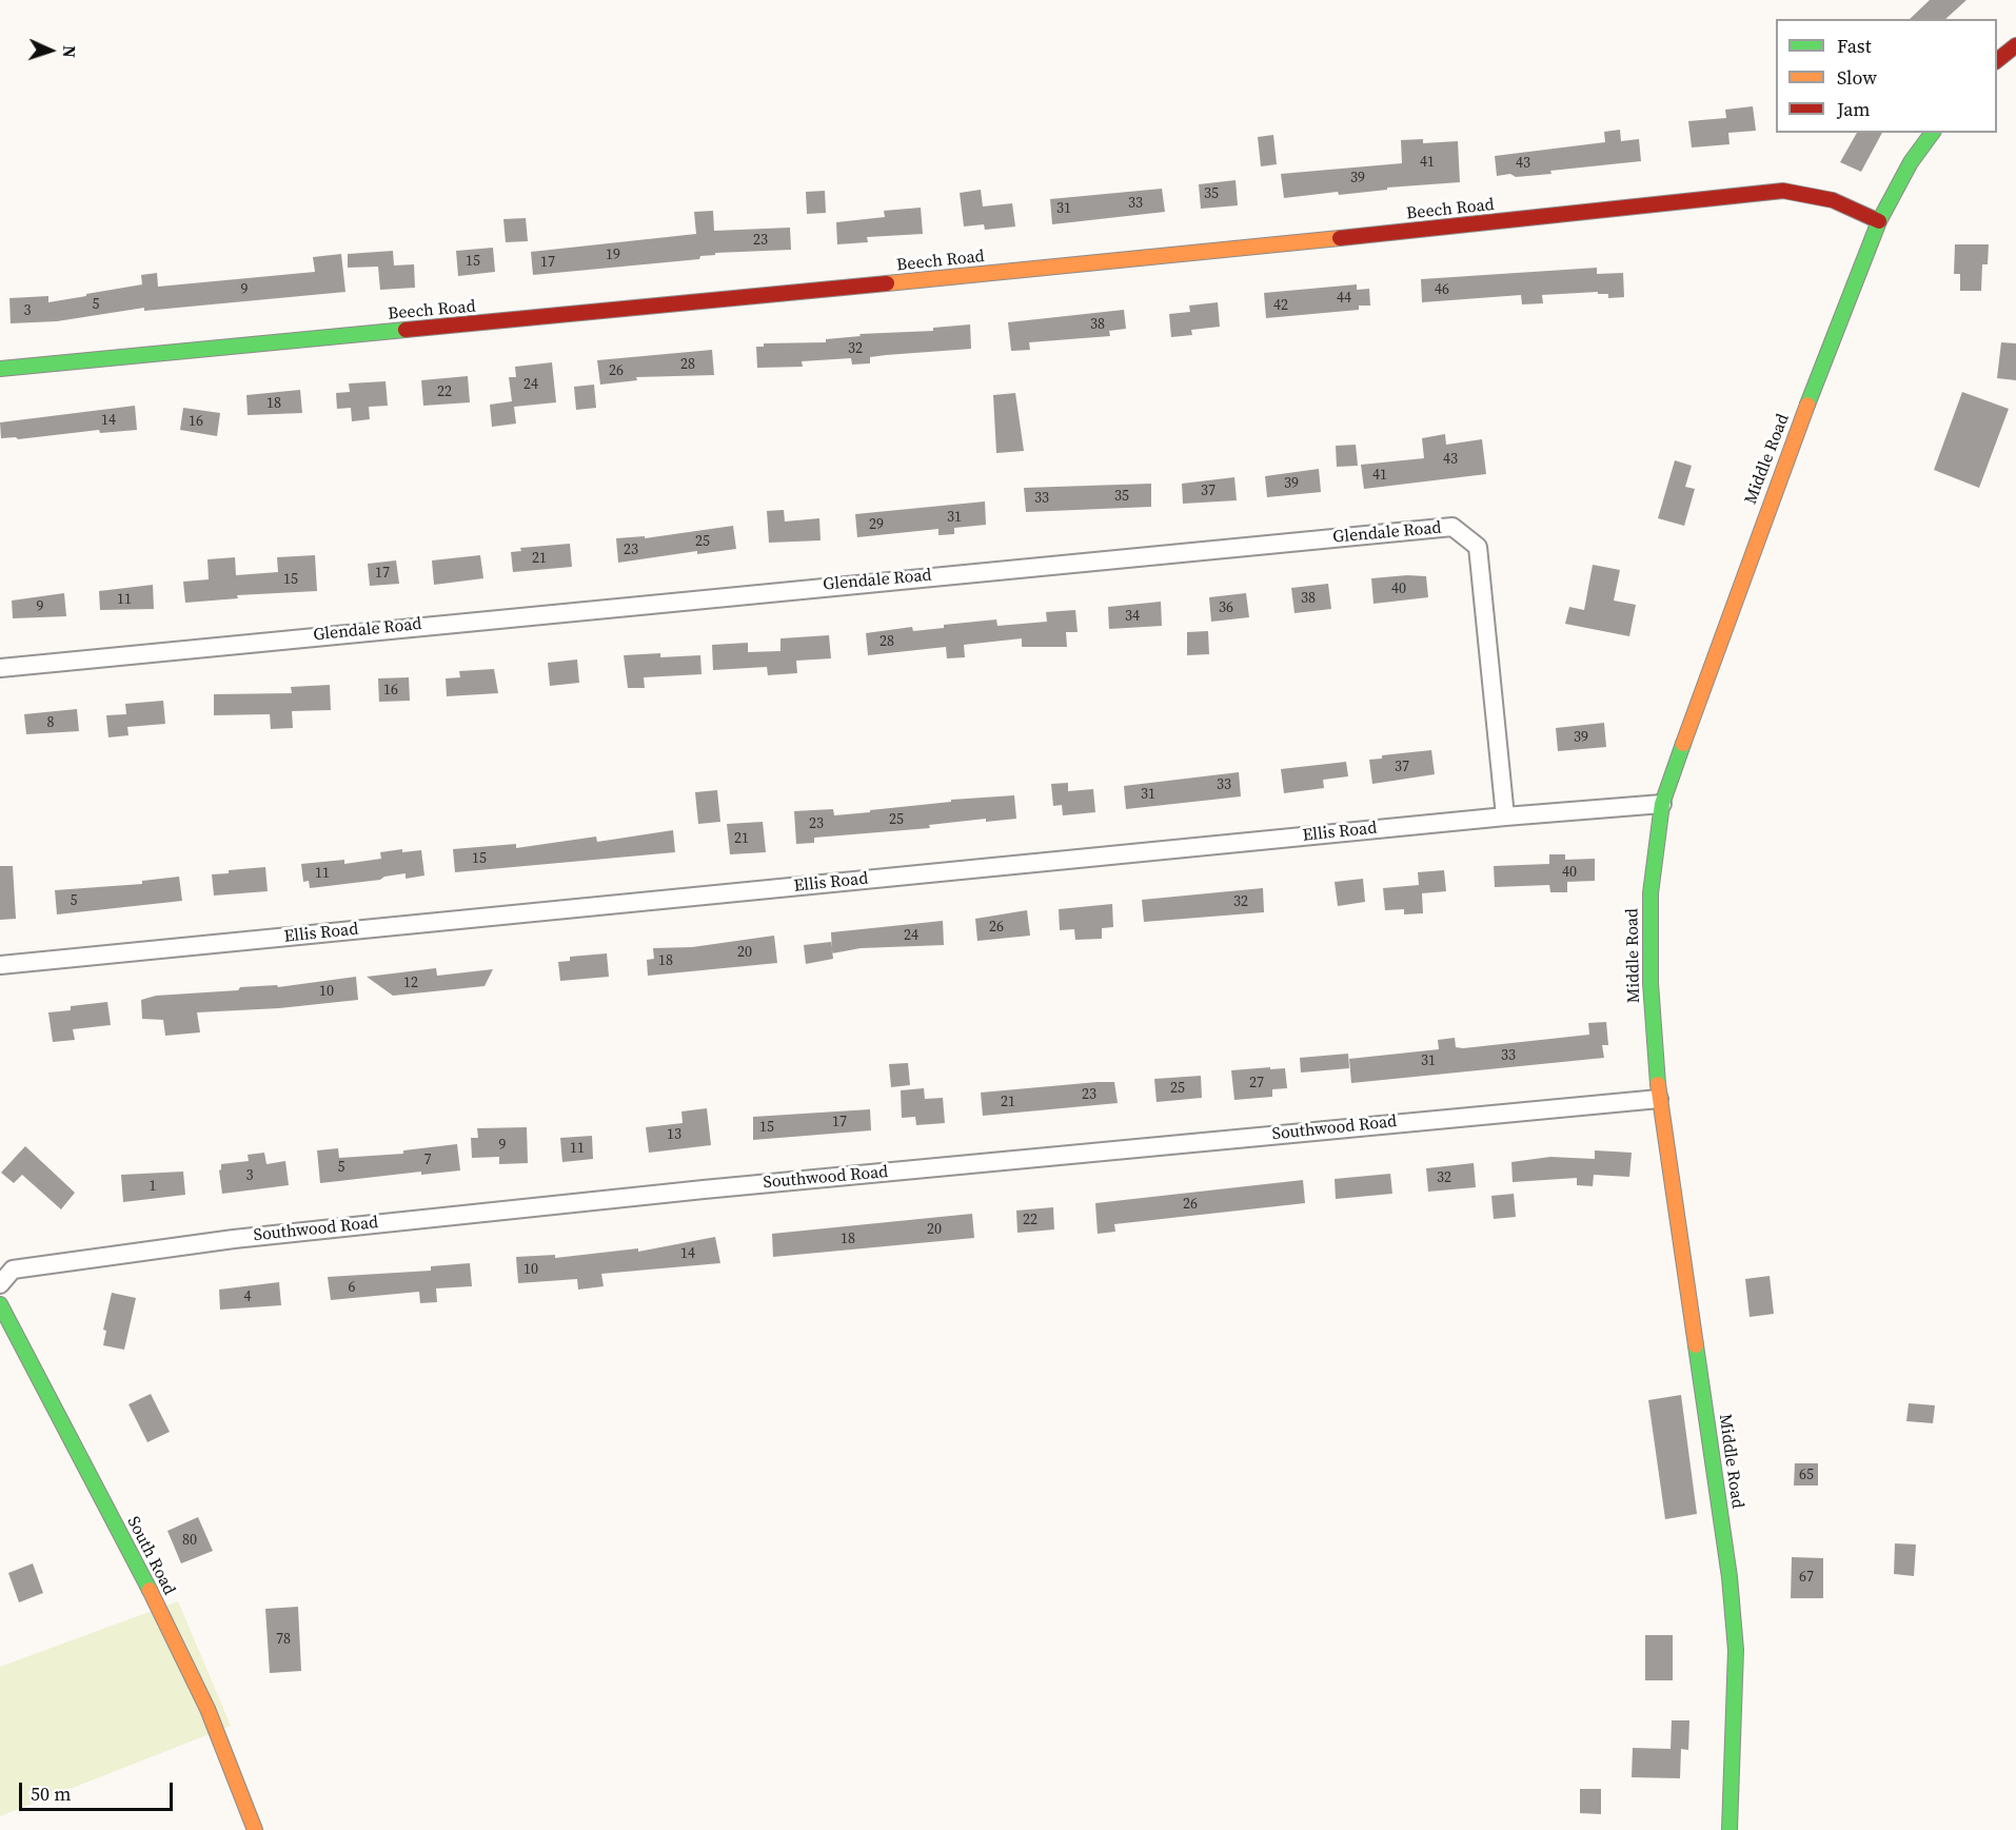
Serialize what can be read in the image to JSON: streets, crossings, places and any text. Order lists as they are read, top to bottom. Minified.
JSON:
{"streets":{"street":["Beech Road","Middle Road","Glendale Road","Ellis Road","Southwood Road","South Road"]},"crossings":[["Beech Road","Middle Road"],["Middle Road","Ellis Road"],["Middle Road","Southwood Road"],["Glendale Road","Ellis Road"]],"house_numbers":["41","43","39","35","33","31","23","19","15","17","9","46","44","5","42","3","38","32","28","26","24","22","18","14","16","43","41","39","37","35","33","31","29","25","23","21","17","15","40","38","11","9","36","34","28","16","8","39","37","33","31","25","23","21","15","40","11","5","32","26","24","20","18","12","10","33","31","27","25","23","21","17","15","13","9","11","7","5","3","32","1","26","22","20","18","14","10","6","4","65","80","67","78"],"legend":["Fast","Slow","Jam"],"scale_bar":"50 m","north":"right"}
